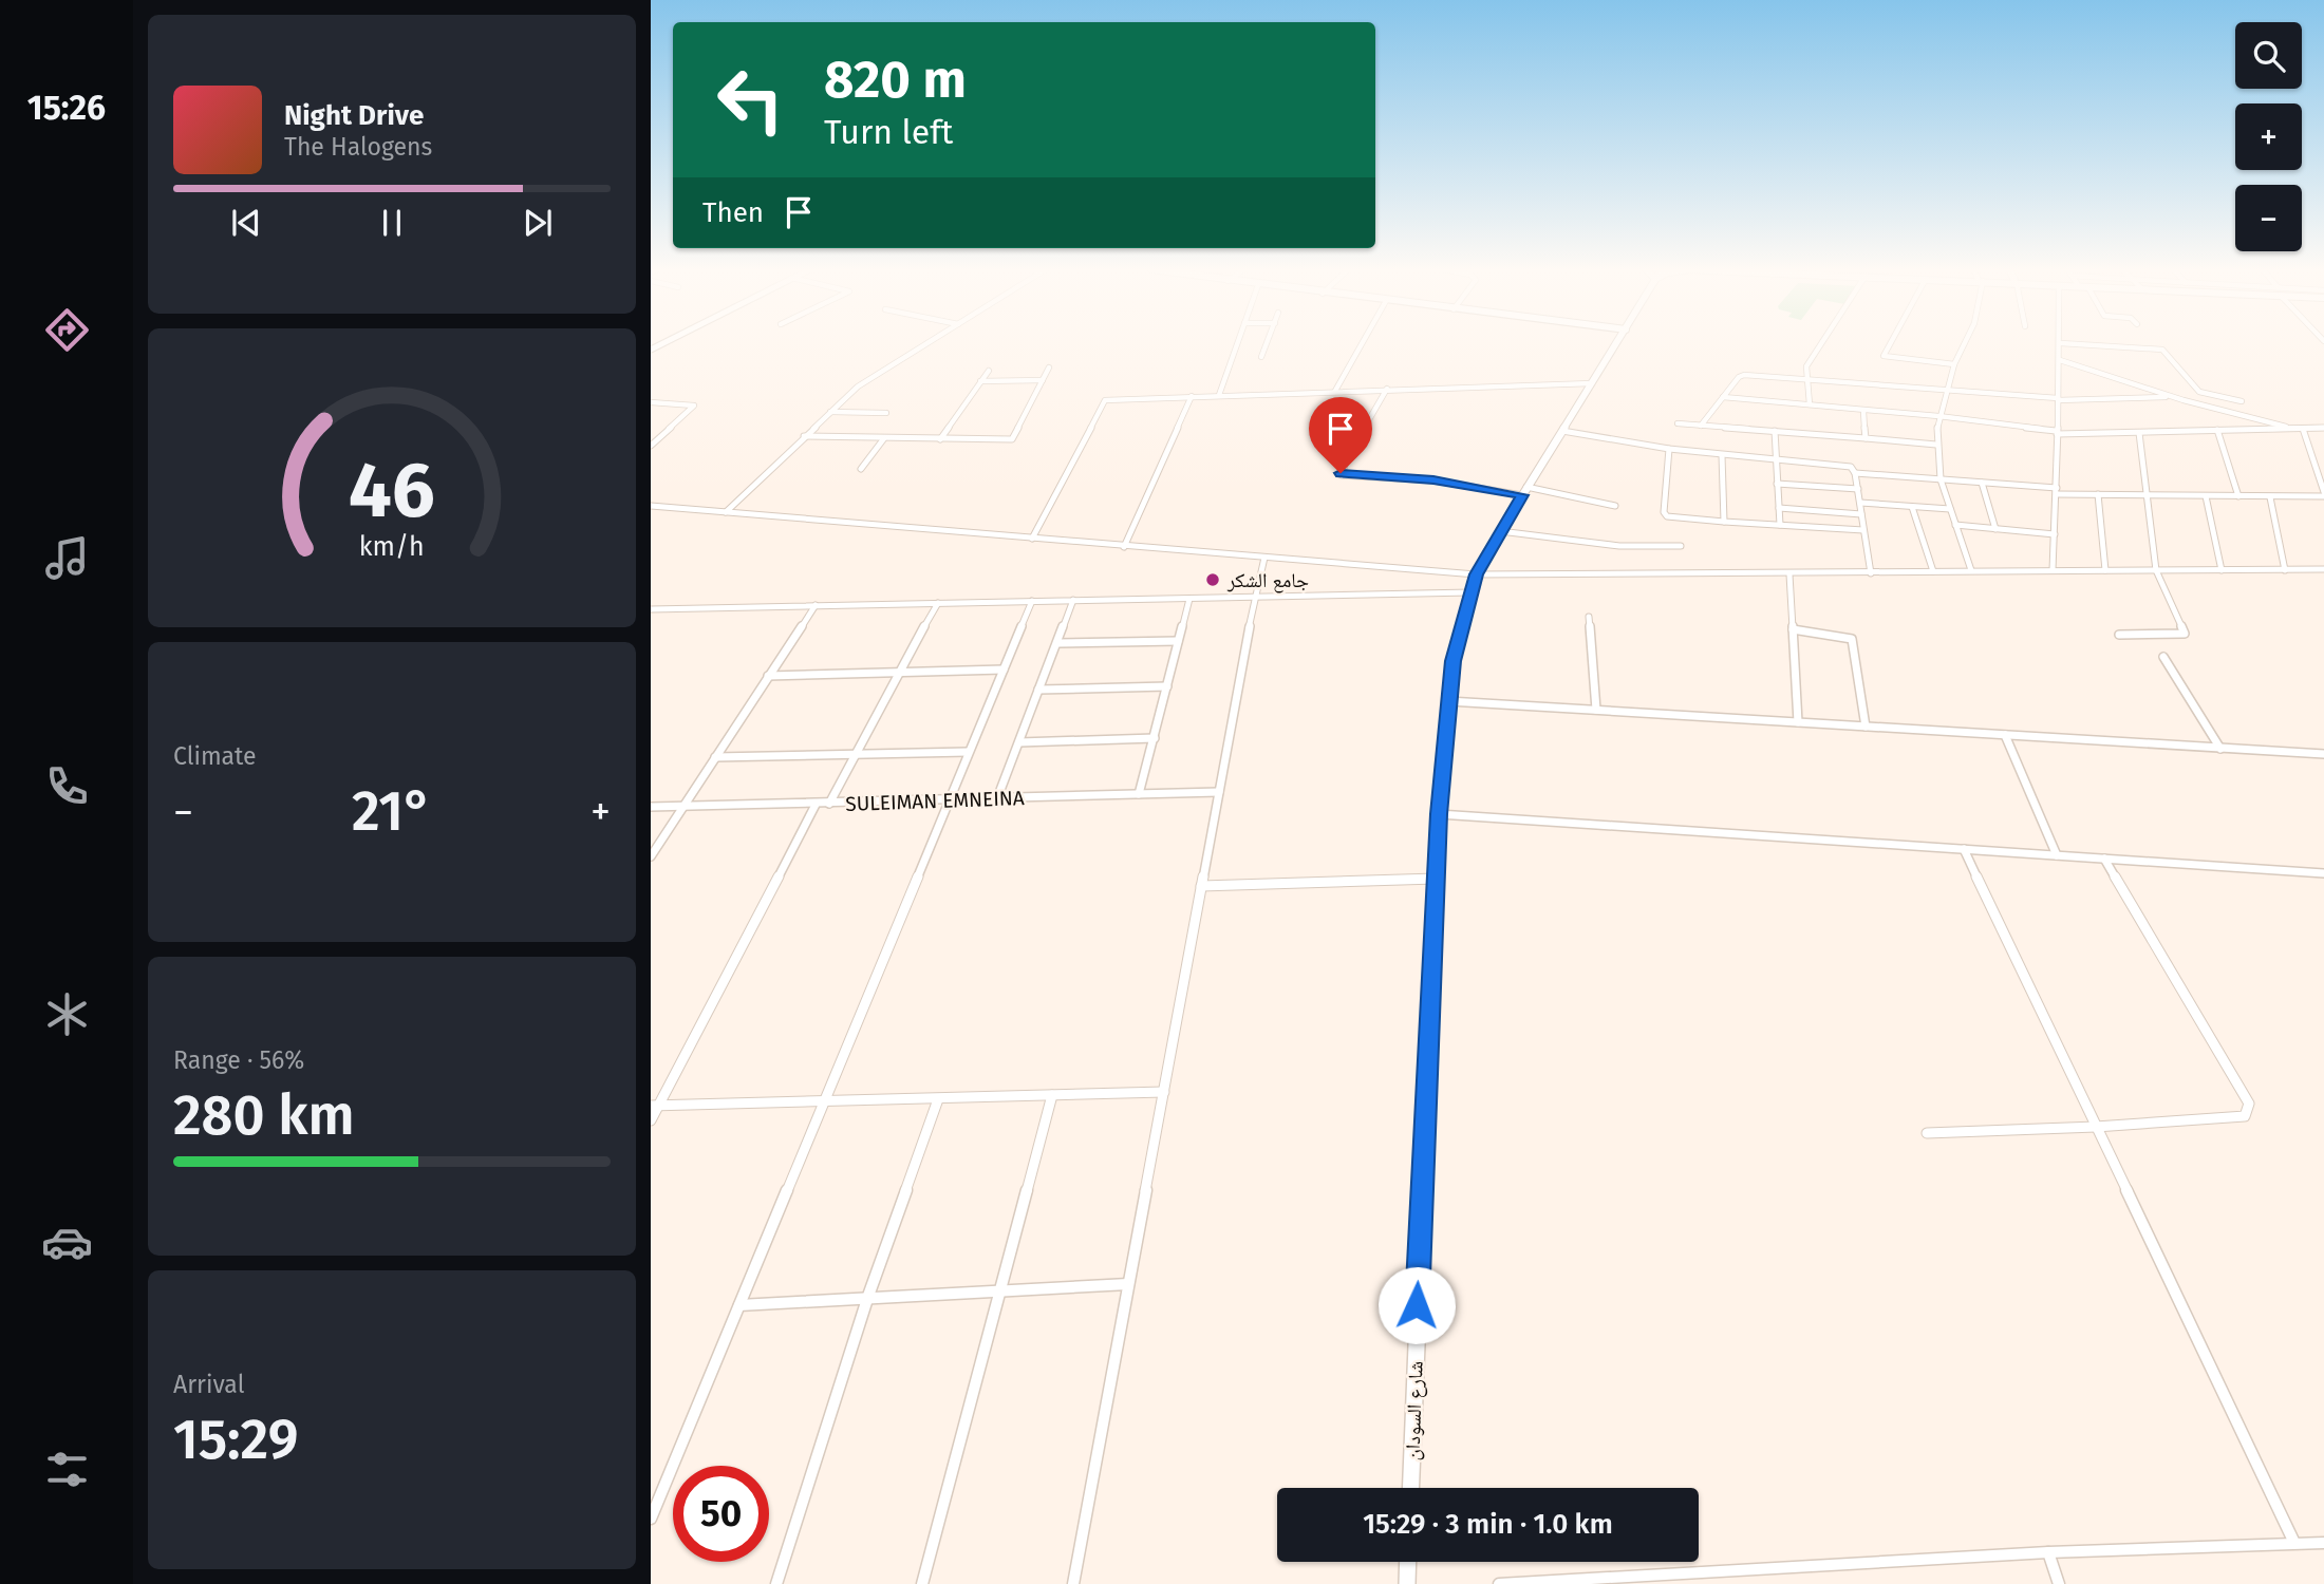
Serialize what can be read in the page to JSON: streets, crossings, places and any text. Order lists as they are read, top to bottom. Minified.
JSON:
{"streets":{"main road":["شارع السودان"],"street":["SULEIMAN EMNEINA"]},"places":["جامع الشكر"],"page":{"tabs":"15:26","map_buttons":["+","−"],"turn":["820 m","Turn left"],"song":["Night Drive","The Halogens"],"then":"Then","tile":["Climate",["Range · 56%","280 km"],["Arrival","15:29"]],"heat":["−","21°","+"],"limit":"50","trip":"15:29 · 3 min · 1.0 km","gauge":["46","km/h"]}}
